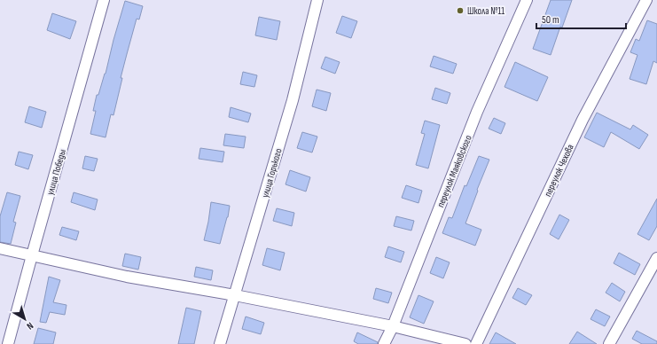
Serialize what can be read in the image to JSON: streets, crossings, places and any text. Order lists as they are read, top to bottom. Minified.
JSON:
{"streets":{"street":["переулок Чехова","переулок Маяковского","улица Победы","улица Горького"]},"places":["Школа №11"],"scale_bar":"50 m","north":"bottom right"}
